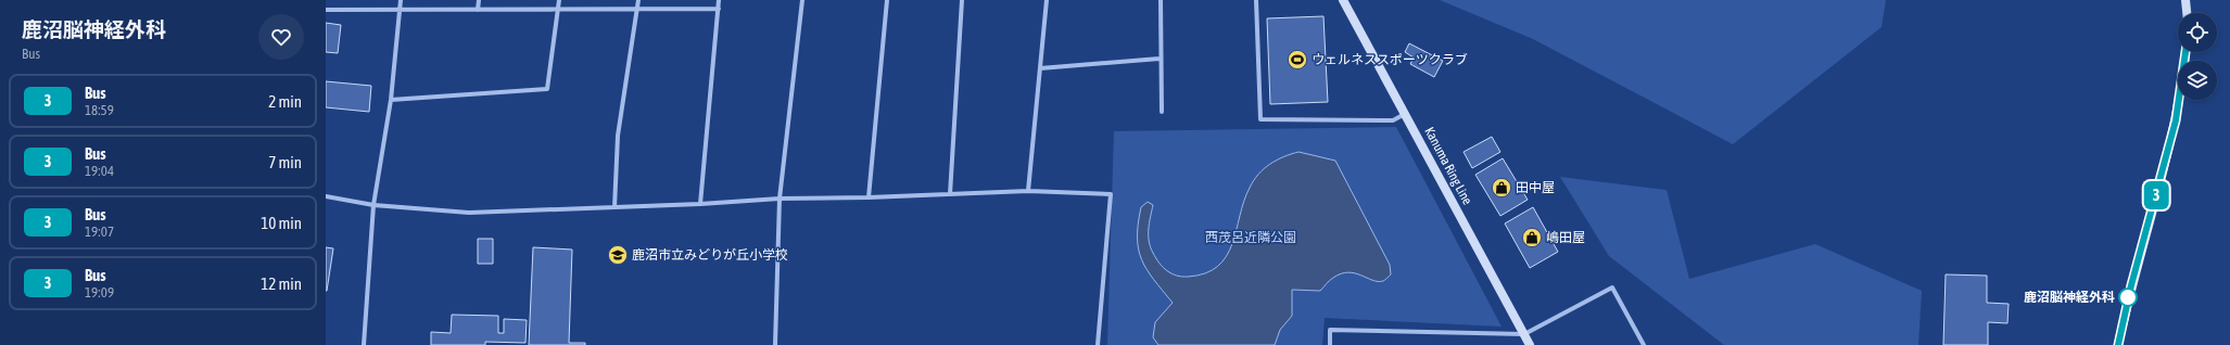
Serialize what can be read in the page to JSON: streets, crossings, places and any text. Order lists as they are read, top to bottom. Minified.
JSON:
{"streets":{"main road":["Kanuma Ring Line"]},"parks":["西茂呂近隣公園"],"places":{"sports":["ウェルネススポーツクラブ"],"shop":["田中屋","嶋田屋"],"school or university":["鹿沼市立みどりが丘小学校"],"other":["鹿沼脳神経外科"]},"lines":["bus line 3"],"page":{"heading":["鹿沼脳神経外科","Bus"],"on_map":"3","list":[{"mark":"3","name":"Bus","note":"18:59","value":"2 min"},{"mark":"3","name":"Bus","note":"19:04","value":"7 min"},{"mark":"3","name":"Bus","note":"19:07","value":"10 min"},{"mark":"3","name":"Bus","note":"19:09","value":"12 min"}]}}
